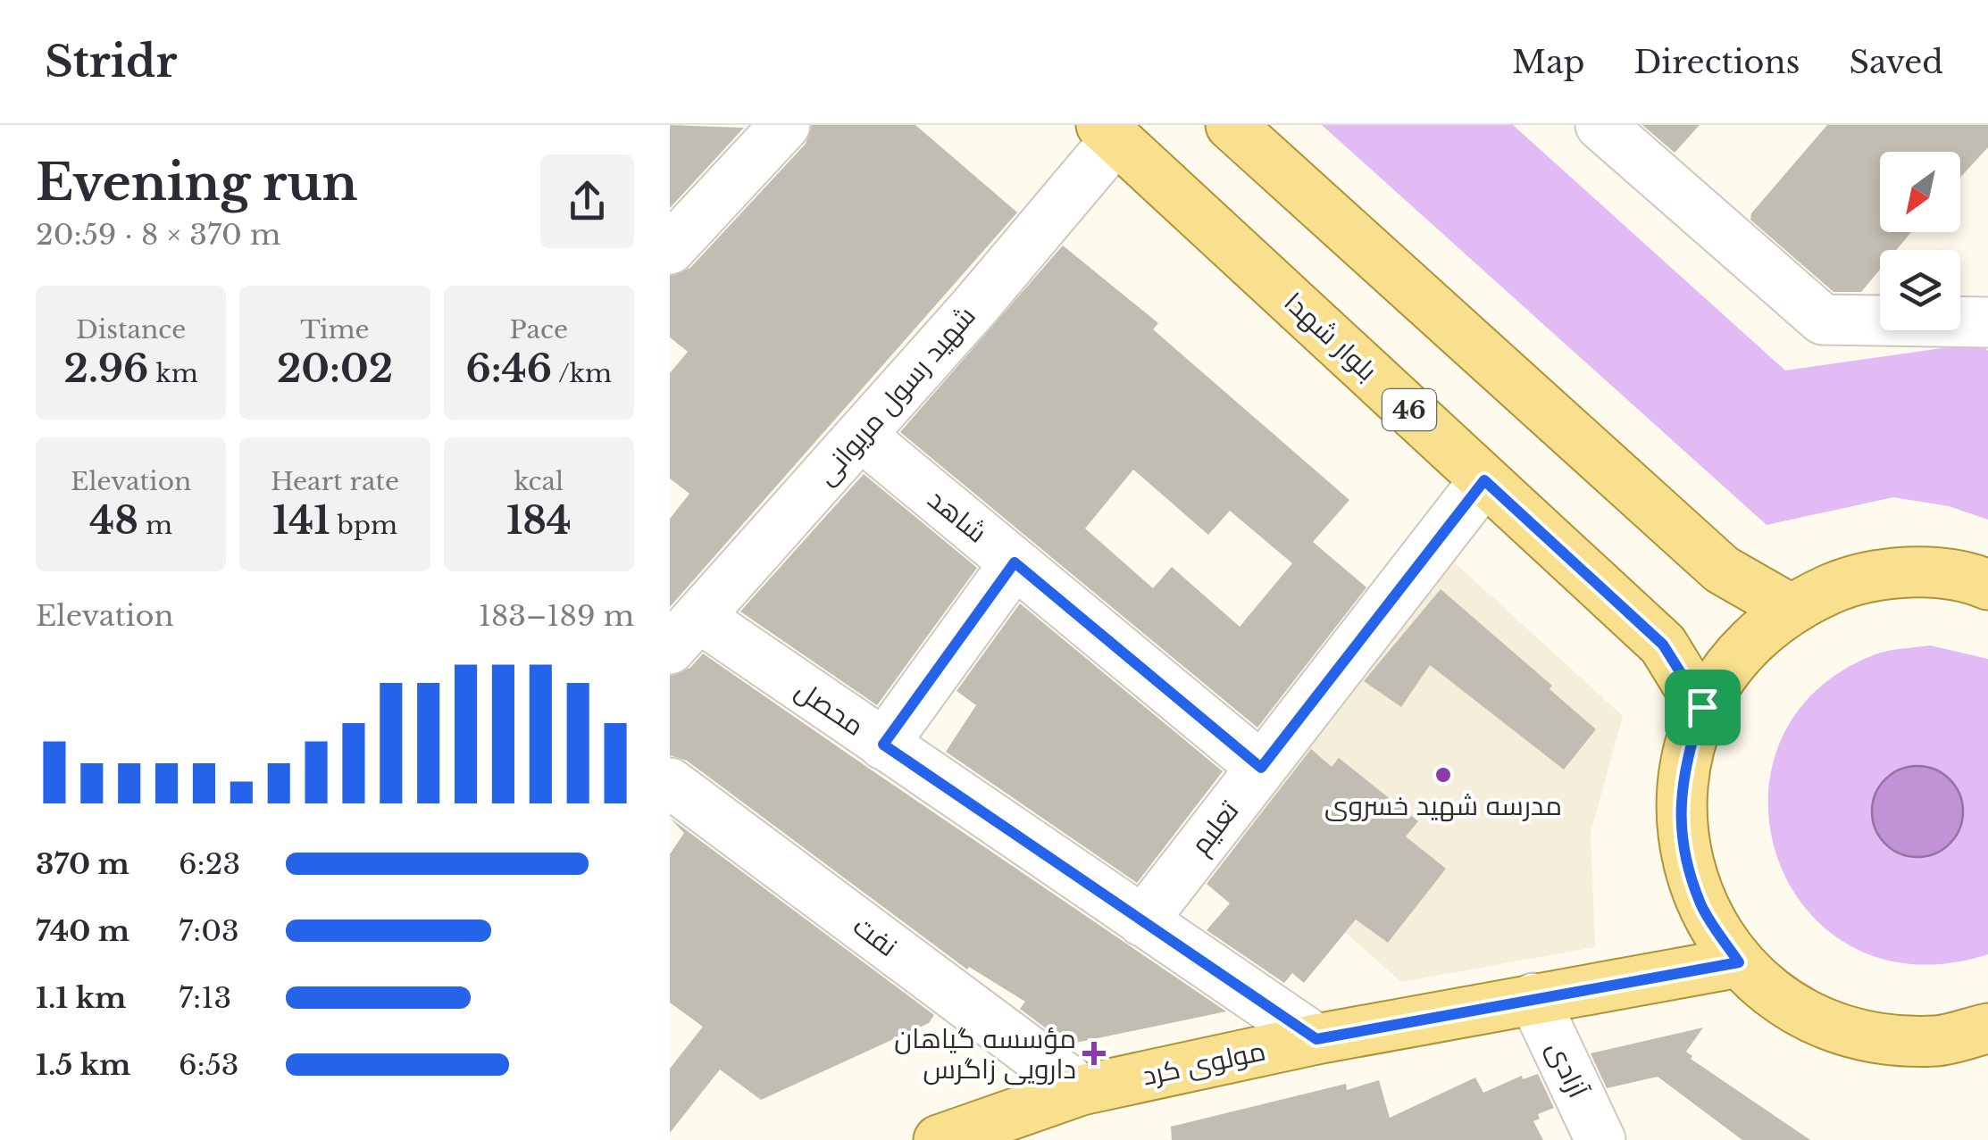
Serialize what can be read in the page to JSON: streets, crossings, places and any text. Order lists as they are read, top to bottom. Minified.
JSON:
{"streets":{"main road":["بلوار شهدا","46","مولوی کرد"],"street":["شهید رسول مریوانی","شاهد","محصل","تعلیم","نفت","آزادی"]},"crossings":[["بلوار شهدا","شهید رسول مریوانی"],["بلوار شهدا","تعلیم"],["شهید رسول مریوانی","شاهد"],["شهید رسول مریوانی","محصل"],["شاهد","تعلیم"],["محصل","تعلیم"],["محصل","مولوی کرد"],["نفت","مولوی کرد"],["مولوی کرد","آزادی"]],"places":{"other":["مدرسه شهید خسروی"],"health":["مؤسسه گیاهان دارویی زاگرس"]},"north":"bottom left","page":{"header":"Stridr","nav":["Map","Directions","Saved"],"heading":["Evening run","20:59 · 8 × 370 m"],"stats":[["Distance","2.96 km"],["Time","20:02"],["Pace","6:46 /km"],["Elevation","48 m"],["Heart rate","141 bpm"],["kcal","184"]],"chart":["Elevation","183–189 m"],"list":[{"name":"370 m","note":"6:23"},{"name":"740 m","note":"7:03"},{"name":"1.1 km","note":"7:13"},{"name":"1.5 km","note":"6:53"}]}}
